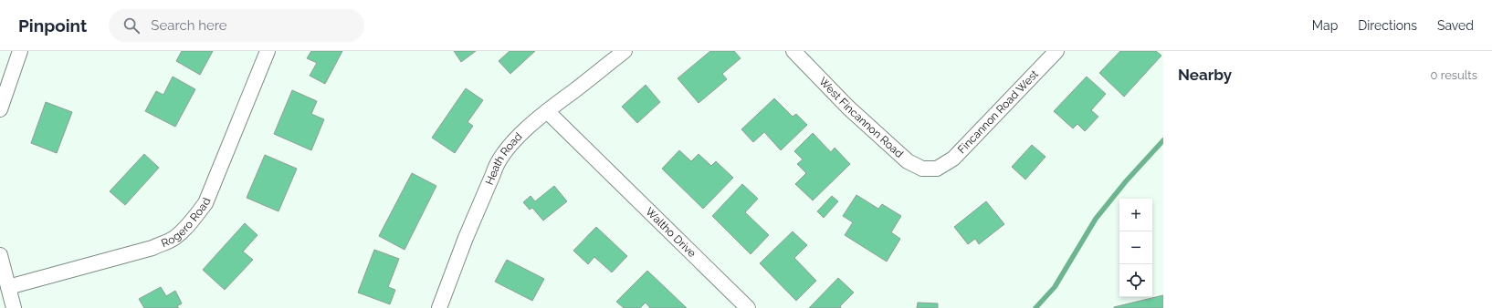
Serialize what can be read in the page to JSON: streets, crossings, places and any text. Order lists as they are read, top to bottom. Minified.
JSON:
{"streets":{"street":["Fincannon Road West","West Fincannon Road","Heath Road","Rogero Road","Waltho Drive"]},"crossings":[["Fincannon Road West","West Fincannon Road"],["Heath Road","Waltho Drive"]],"page":{"header":"Pinpoint","search":"Search here","nav":["Map","Directions","Saved"],"heading":["Nearby","0 results"],"map_buttons":["+","−"]}}
